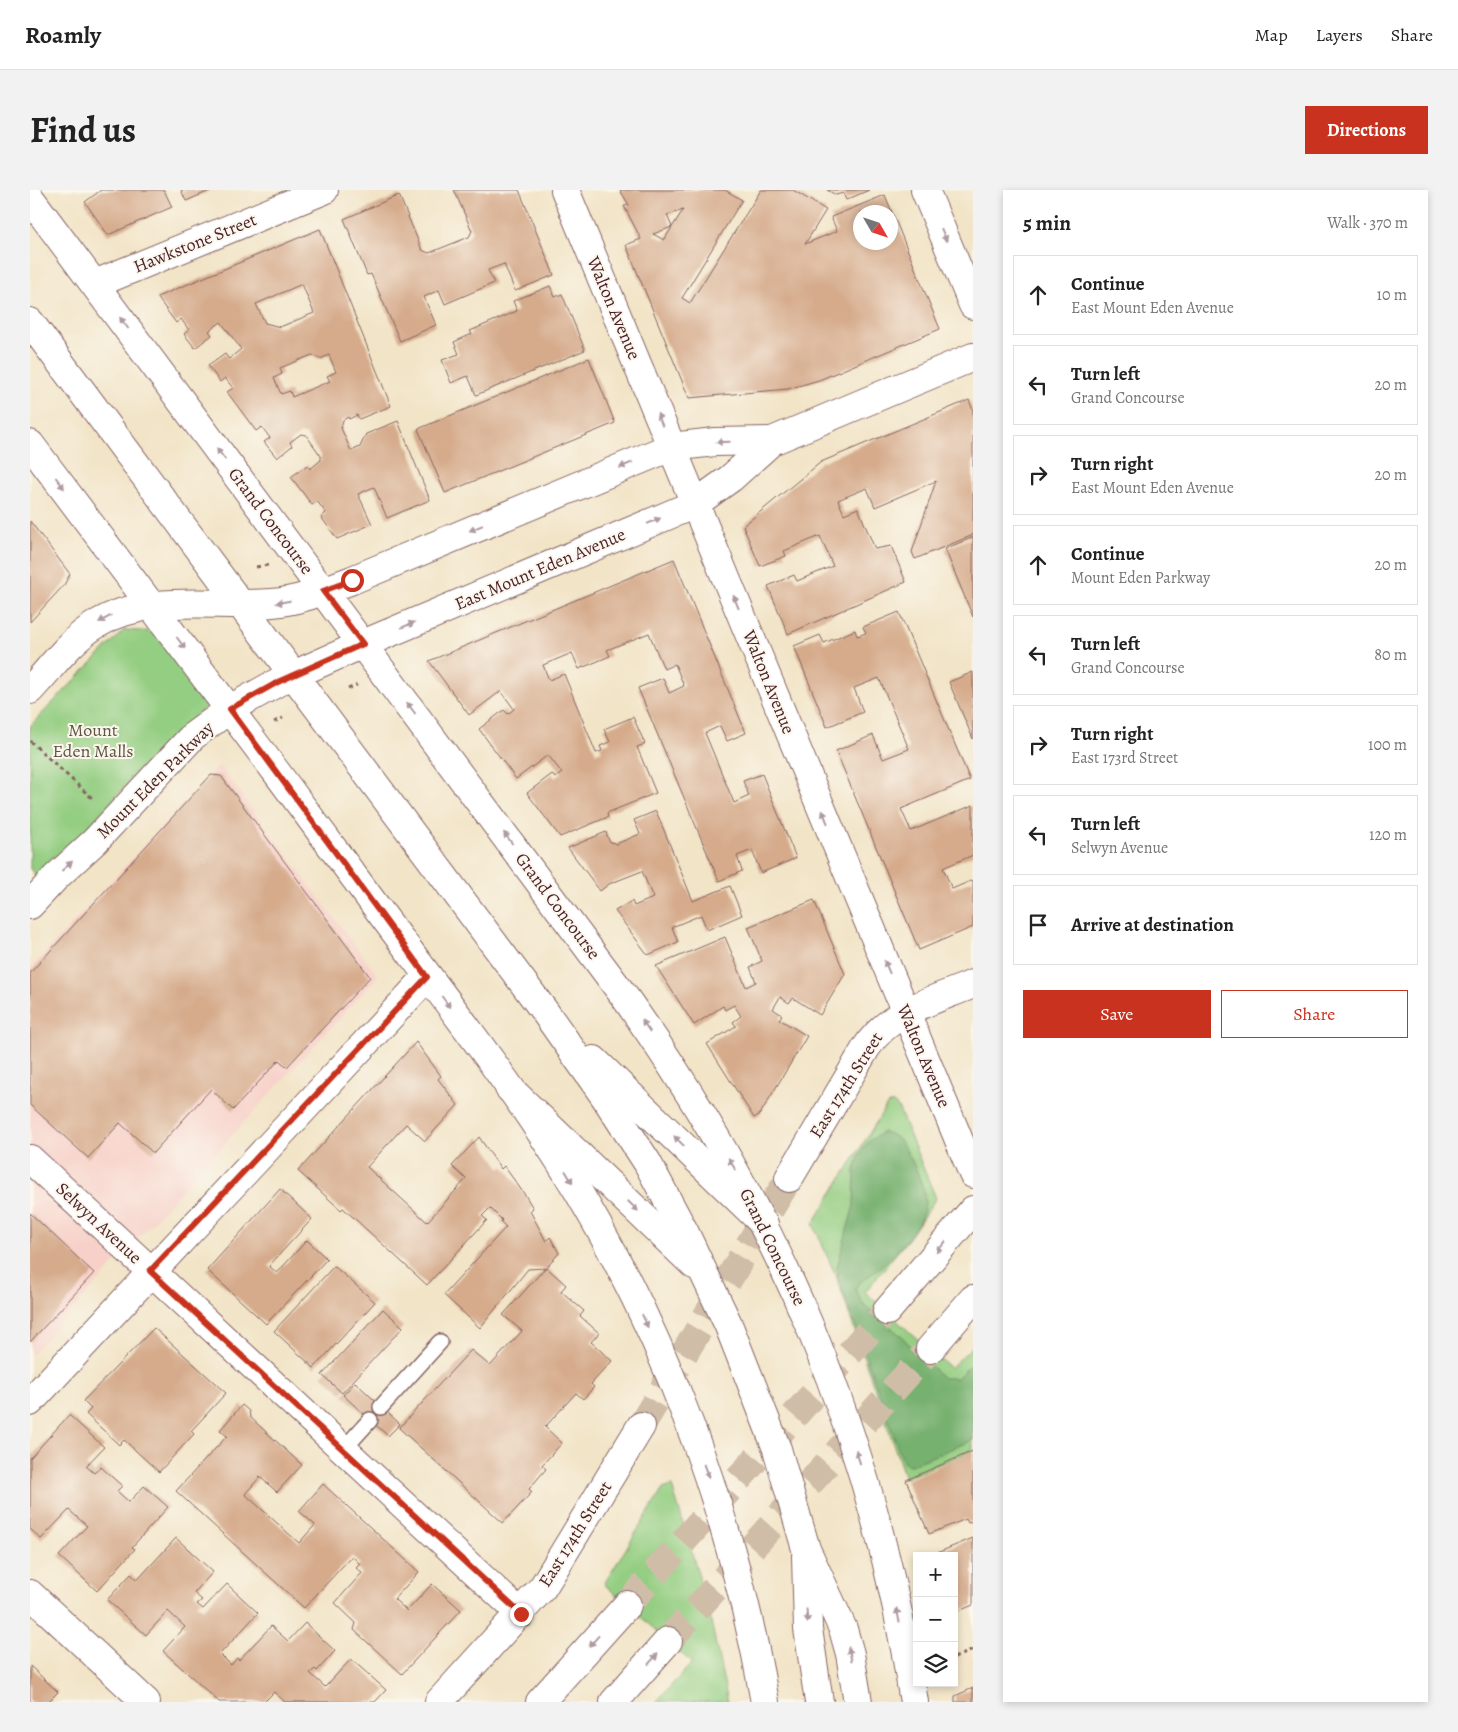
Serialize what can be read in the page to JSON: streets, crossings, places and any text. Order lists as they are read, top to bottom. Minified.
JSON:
{"streets":{"main road":["Hawkstone Street","Walton Avenue","Grand Concourse","East Mount Eden Avenue","Mount Eden Parkway","East 174th Street","Selwyn Avenue"]},"crossings":[["Hawkstone Street","Grand Concourse"],["Walton Avenue","East Mount Eden Avenue"],["Walton Avenue","East 174th Street"],["Grand Concourse","East Mount Eden Avenue"],["East Mount Eden Avenue","Mount Eden Parkway"],["East 174th Street","Selwyn Avenue"]],"one_way":["Walton Avenue"],"parks":["Mount Eden Malls"],"north":"bottom right","page":{"header":"Roamly","nav":["Map","Layers","Share"],"title":"Find us","buttons":["Directions",["Save","Share"]],"heading":["5 min","Walk · 370 m"],"list":[["Continue","East Mount Eden Avenue","10 m"],["Turn left","Grand Concourse","20 m"],["Turn right","East Mount Eden Avenue","20 m"],["Continue","Mount Eden Parkway","20 m"],["Turn left","Grand Concourse","80 m"],["Turn right","East 173rd Street","100 m"],["Turn left","Selwyn Avenue","120 m"],"Arrive at destination"],"map_buttons":["+","−"]}}
